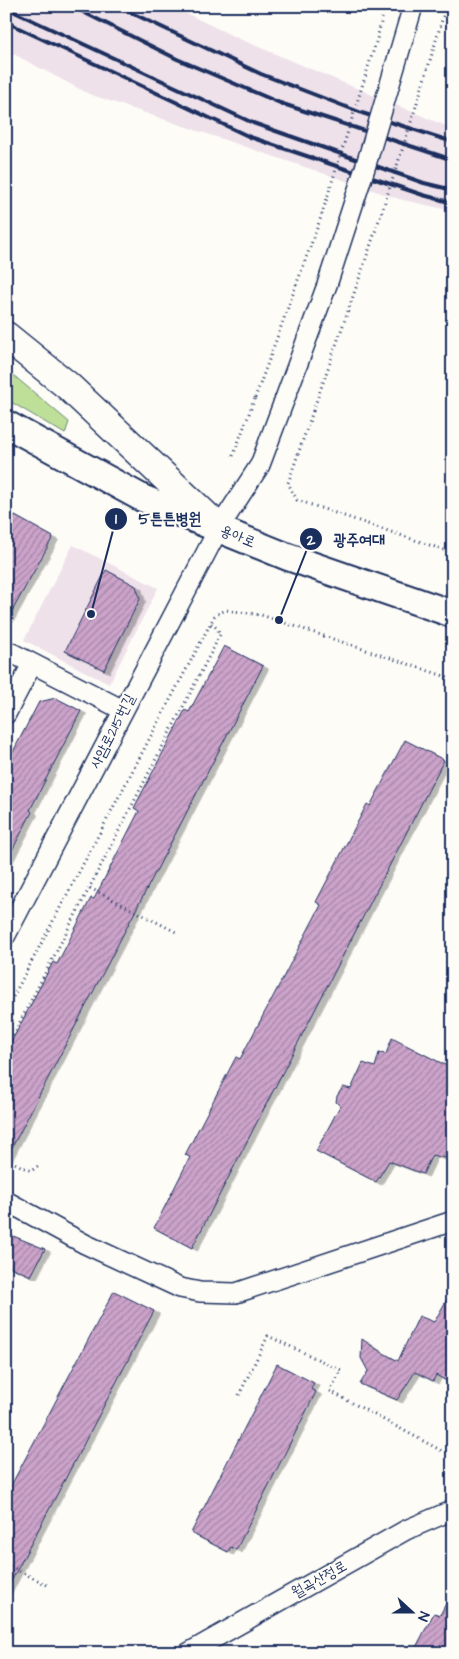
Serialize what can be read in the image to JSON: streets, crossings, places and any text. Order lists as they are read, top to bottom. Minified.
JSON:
{"streets":{"main road":["용아로"],"street":["사암로215번길","월곡산정로"]},"crossings":[["용아로","사암로215번길"]],"places":["5튼튼병원","광주여대"],"north":"right"}
